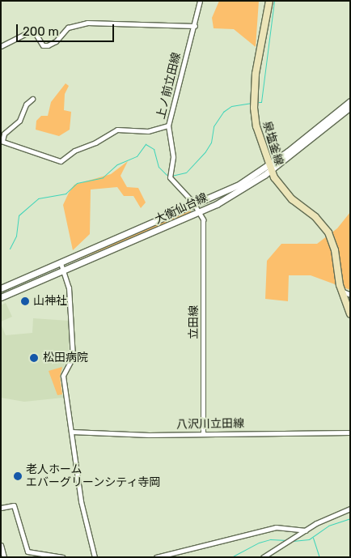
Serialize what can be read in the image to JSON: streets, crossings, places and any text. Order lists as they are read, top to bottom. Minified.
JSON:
{"streets":{"main road":["泉塩釜線","大衡仙台線"],"street":["上ノ前立田線","立田線","八沢川立田線"]},"crossings":[["上ノ前立田線","大衡仙台線"],["上ノ前立田線","立田線"],["泉塩釜線","大衡仙台線"],["大衡仙台線","立田線"],["立田線","八沢川立田線"]],"places":["山神社","松田病院","老人ホーム エバーグリーンシティ寺岡"],"scale_bar":"200 m"}
